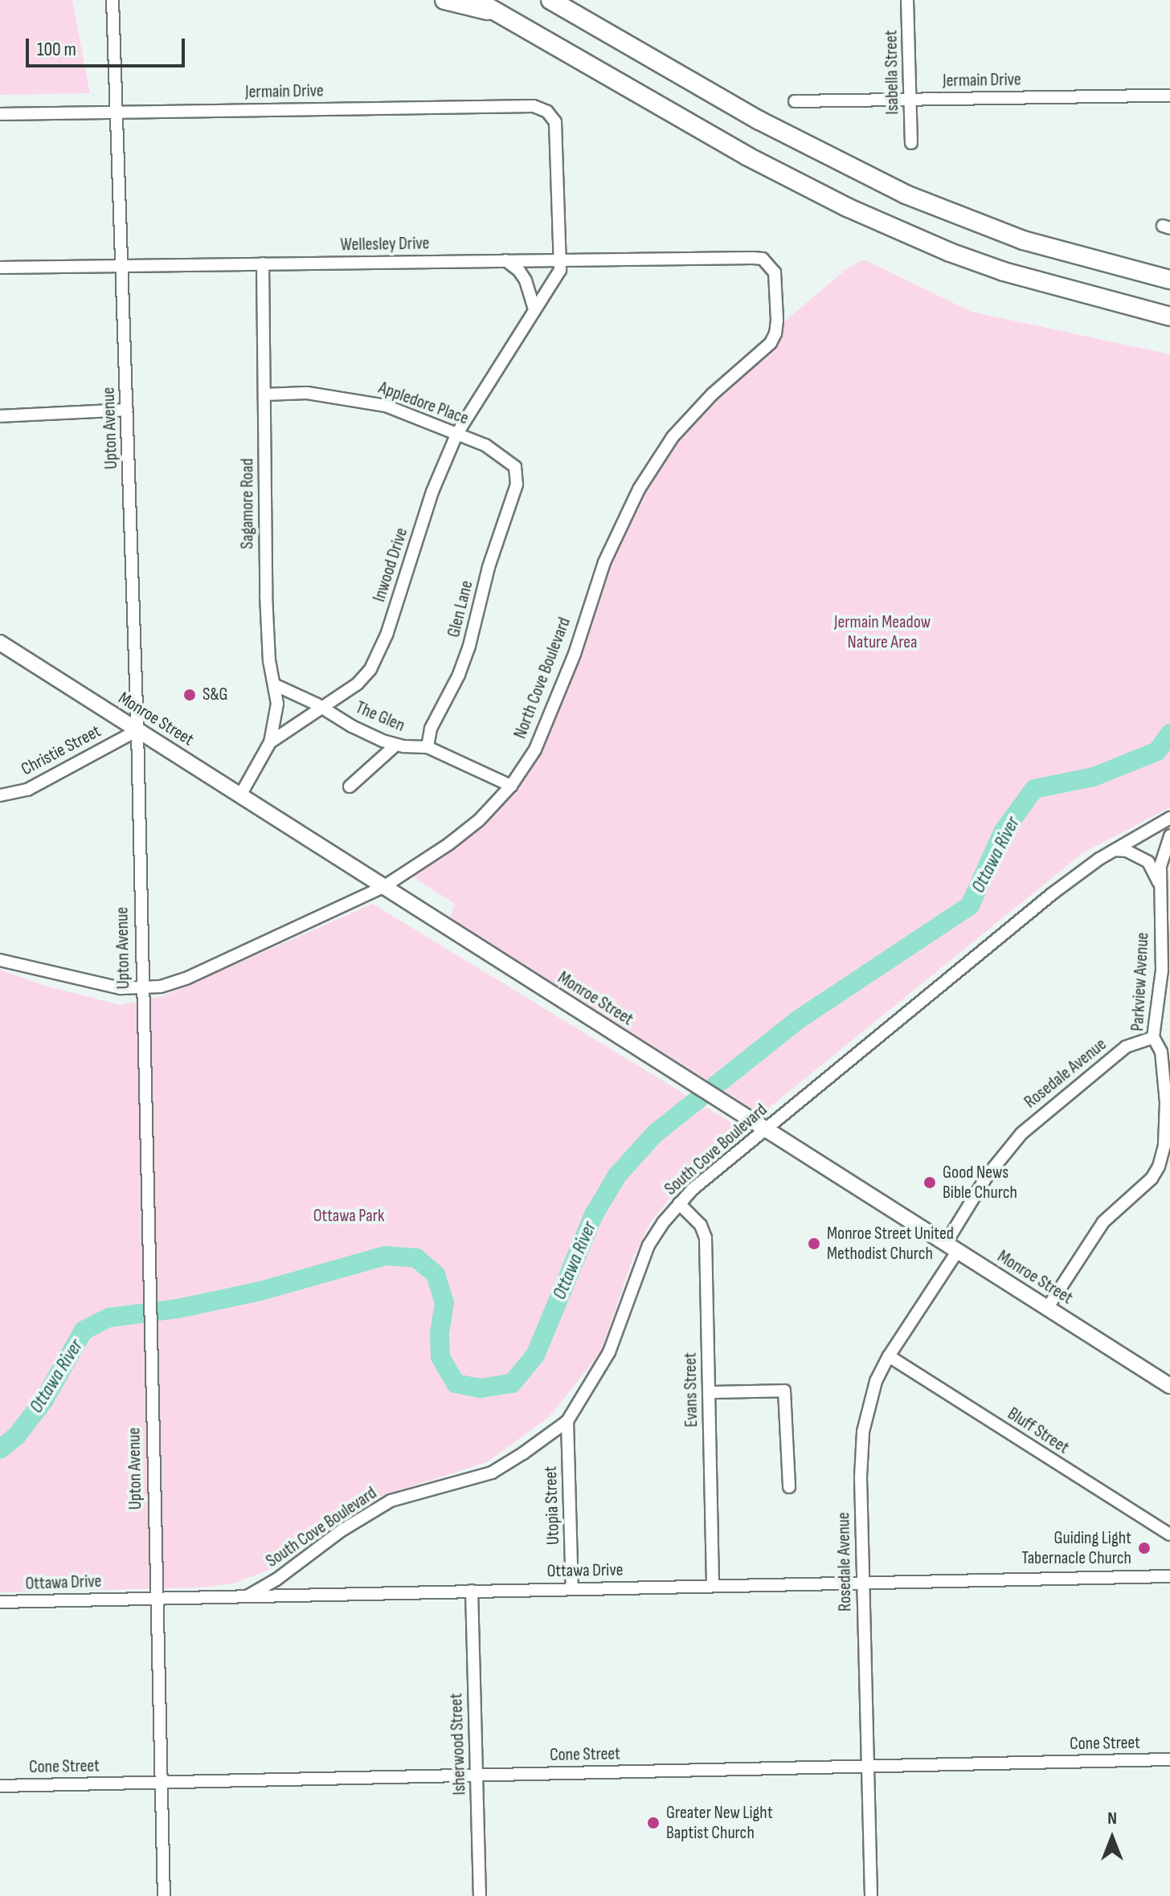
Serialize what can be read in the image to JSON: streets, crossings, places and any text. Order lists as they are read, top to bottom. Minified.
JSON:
{"streets":{"main road":["Monroe Street"],"street":["Isabella Street","Jermain Drive","Wellesley Drive","Appledore Place","Upton Avenue","Sagamore Road","Inwood Drive","Glen Lane","North Cove Boulevard","The Glen","Christie Street","Parkview Avenue","Rosedale Avenue","South Cove Boulevard","Evans Street","Bluff Street","Utopia Street","Ottawa Drive","Cone Street","Isherwood Street"]},"crossings":[["Isabella Street","Jermain Drive"],["Jermain Drive","Upton Avenue"],["Jermain Drive","Inwood Drive"],["Wellesley Drive","Upton Avenue"],["Wellesley Drive","Sagamore Road"],["Wellesley Drive","Inwood Drive"],["Wellesley Drive","North Cove Boulevard"],["Appledore Place","Sagamore Road"],["Appledore Place","Inwood Drive"],["Appledore Place","Glen Lane"],["Upton Avenue","North Cove Boulevard"],["Upton Avenue","Monroe Street"],["Upton Avenue","Christie Street"],["Upton Avenue","Ottawa Drive"],["Upton Avenue","Cone Street"],["Sagamore Road","Inwood Drive"],["Sagamore Road","The Glen"],["Inwood Drive","The Glen"],["Inwood Drive","Monroe Street"],["Glen Lane","The Glen"],["North Cove Boulevard","The Glen"],["North Cove Boulevard","Monroe Street"],["Monroe Street","Christie Street"],["Monroe Street","Parkview Avenue"],["Monroe Street","Rosedale Avenue"],["Monroe Street","South Cove Boulevard"],["Parkview Avenue","Rosedale Avenue"],["Rosedale Avenue","Bluff Street"],["Rosedale Avenue","Ottawa Drive"],["Rosedale Avenue","Cone Street"],["South Cove Boulevard","Evans Street"],["South Cove Boulevard","Utopia Street"],["South Cove Boulevard","Ottawa Drive"],["Evans Street","Ottawa Drive"],["Utopia Street","Ottawa Drive"],["Ottawa Drive","Isherwood Street"],["Cone Street","Isherwood Street"]],"water":["Ottawa River"],"parks":["Jermain Meadow Nature Area","Ottawa Park"],"places":["S&G","Good News Bible Church","Monroe Street United Methodist Church","Guiding Light Tabernacle Church","Greater New Light Baptist Church"],"scale_bar":"100 m","north":"top"}
